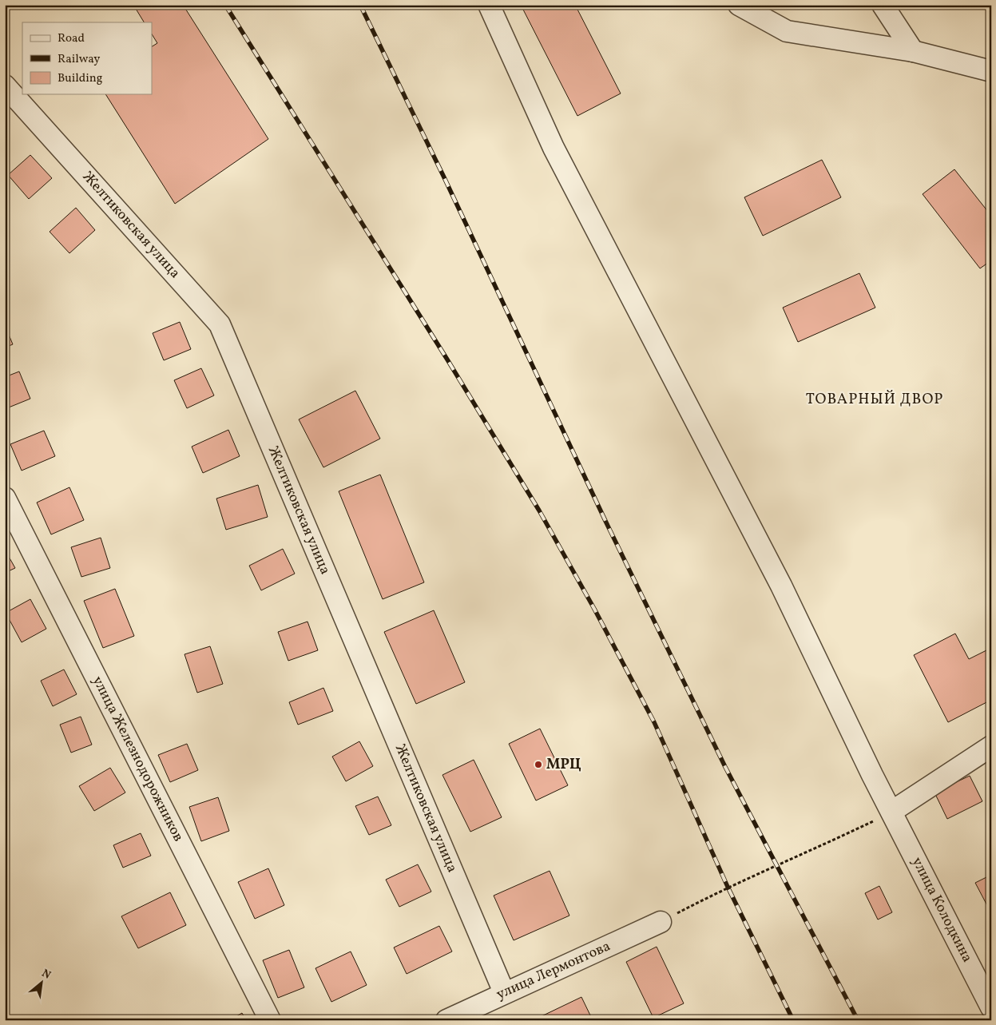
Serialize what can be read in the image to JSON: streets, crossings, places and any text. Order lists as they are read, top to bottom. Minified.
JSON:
{"streets":{"street":["Желтиковская улица","улица Железнодорожников","улица Колодкина","улица Лермонтова"]},"crossings":[["Желтиковская улица","улица Лермонтова"]],"districts":["ТОВАРНЫЙ ДВОР"],"places":["МРЦ"],"legend":["Road","Railway","Building"],"north":"top right"}
